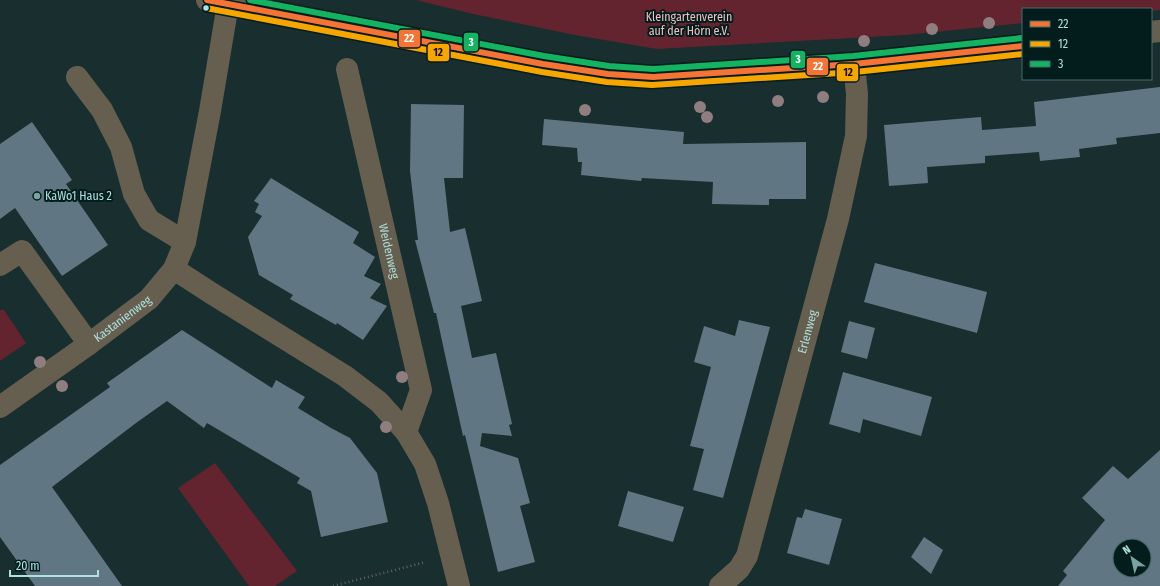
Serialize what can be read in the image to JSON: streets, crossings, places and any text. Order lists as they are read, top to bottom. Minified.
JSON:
{"streets":{"street":["Weidenweg","Kastanienweg","Erlenweg"]},"parks":["Kleingartenverein auf der Hörn e.V."],"places":["KaWo1 Haus 2"],"lines":["transit line 22","transit line 3","transit line 12"],"legend":["22","12","3"],"scale_bar":"20 m","north":"top left"}
